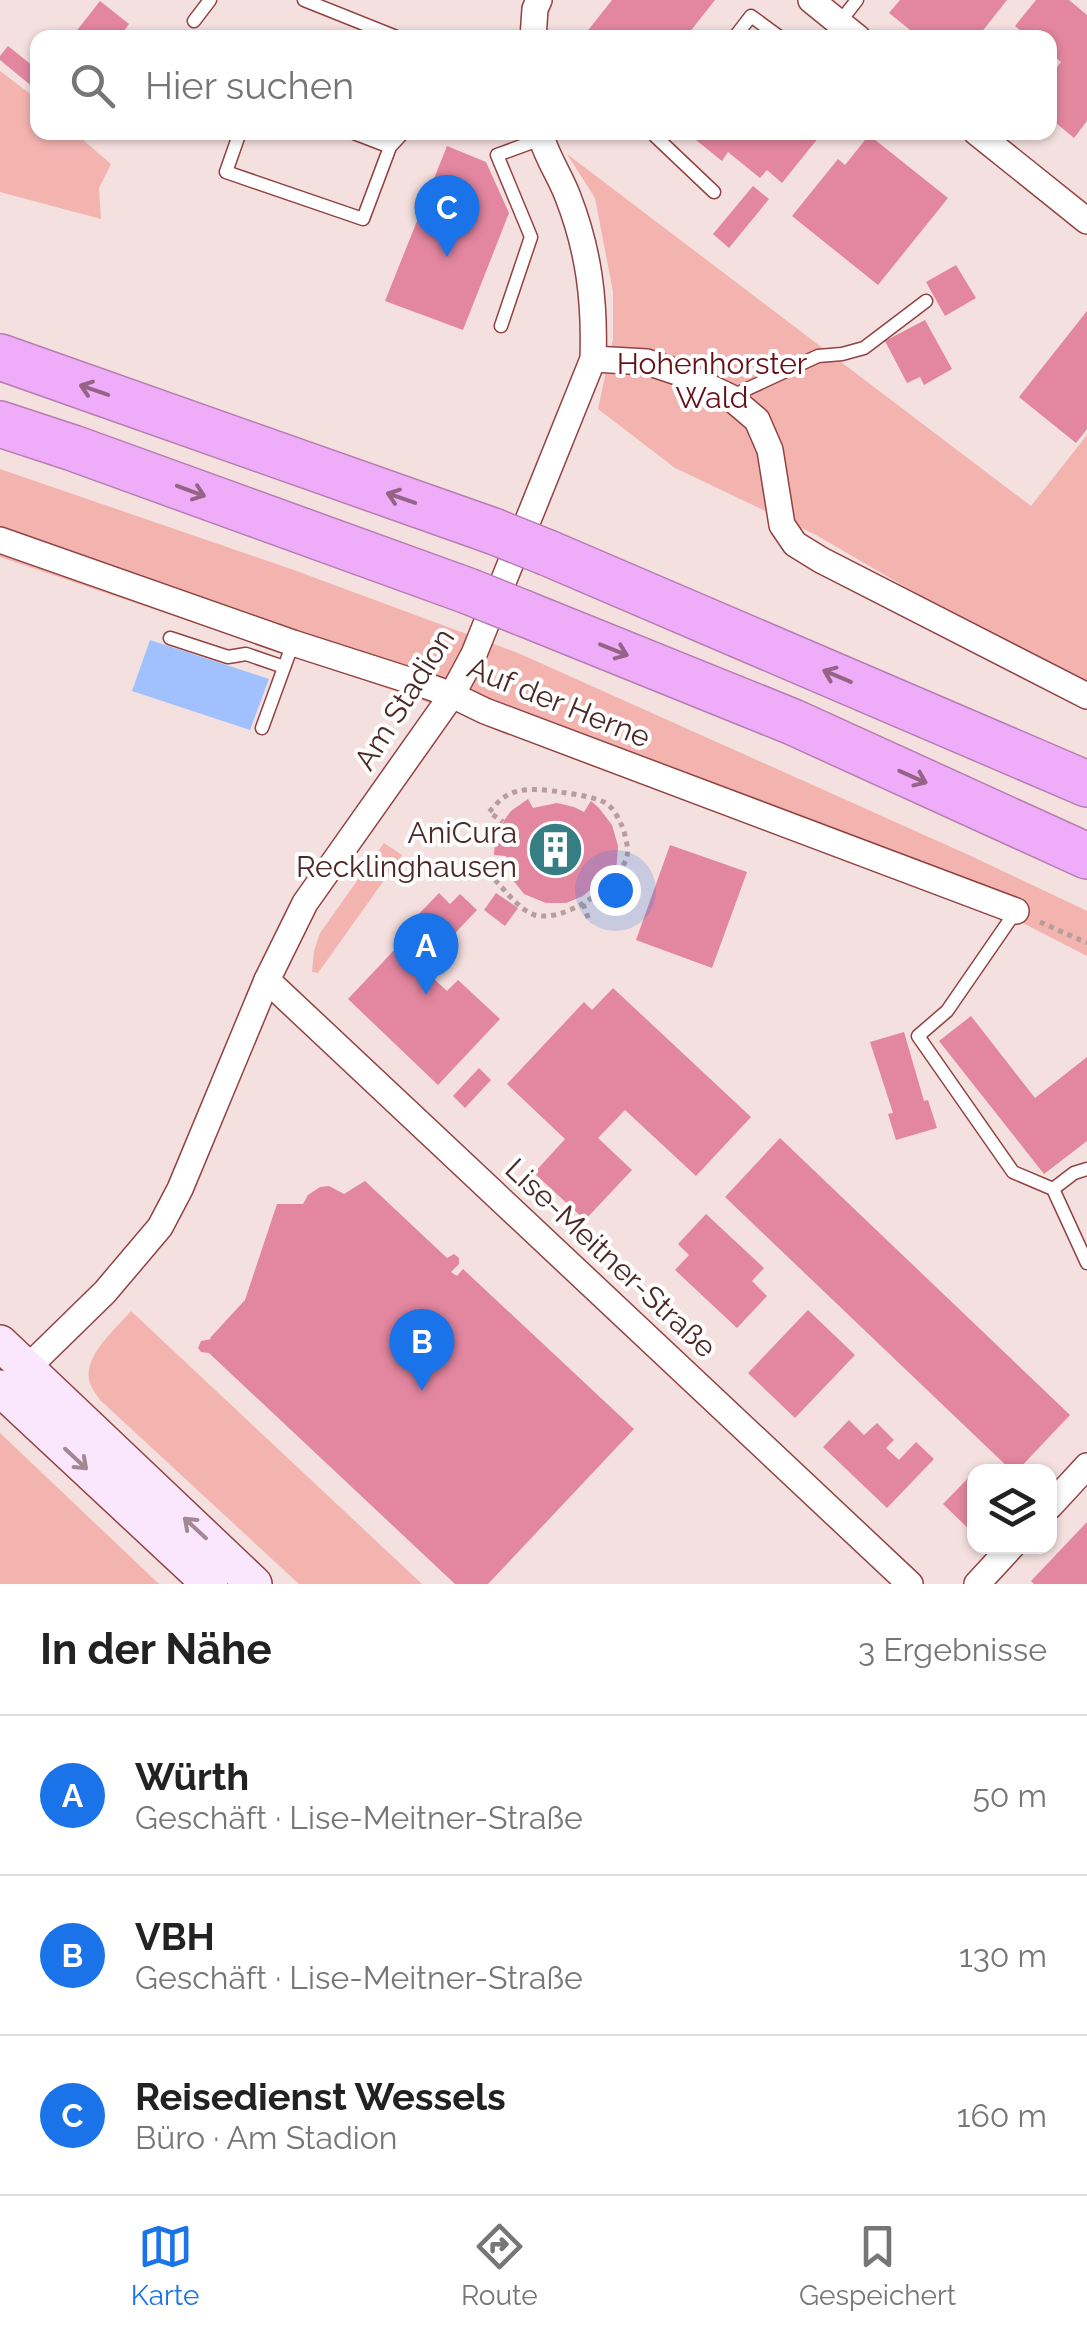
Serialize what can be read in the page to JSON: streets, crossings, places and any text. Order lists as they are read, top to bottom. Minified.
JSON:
{"streets":{"street":["Am Stadion","Auf der Herne","Lise-Meitner-Straße"]},"crossings":[["Am Stadion","Auf der Herne"],["Am Stadion","Lise-Meitner-Straße"]],"parks":["Hohenhorster Wald"],"places":{"building":["AniCura Recklinghausen"]},"page":{"search":"Hier suchen","pins":["C","A","B"],"heading":["In der Nähe","3 Ergebnisse"],"list":[{"mark":"A","name":"Würth","note":"Geschäft · Lise-Meitner-Straße","value":"50 m"},{"mark":"B","name":"VBH","note":"Geschäft · Lise-Meitner-Straße","value":"130 m"},{"mark":"C","name":"Reisedienst Wessels","note":"Büro · Am Stadion","value":"160 m"}],"nav":["Karte","Route","Gespeichert"]}}
